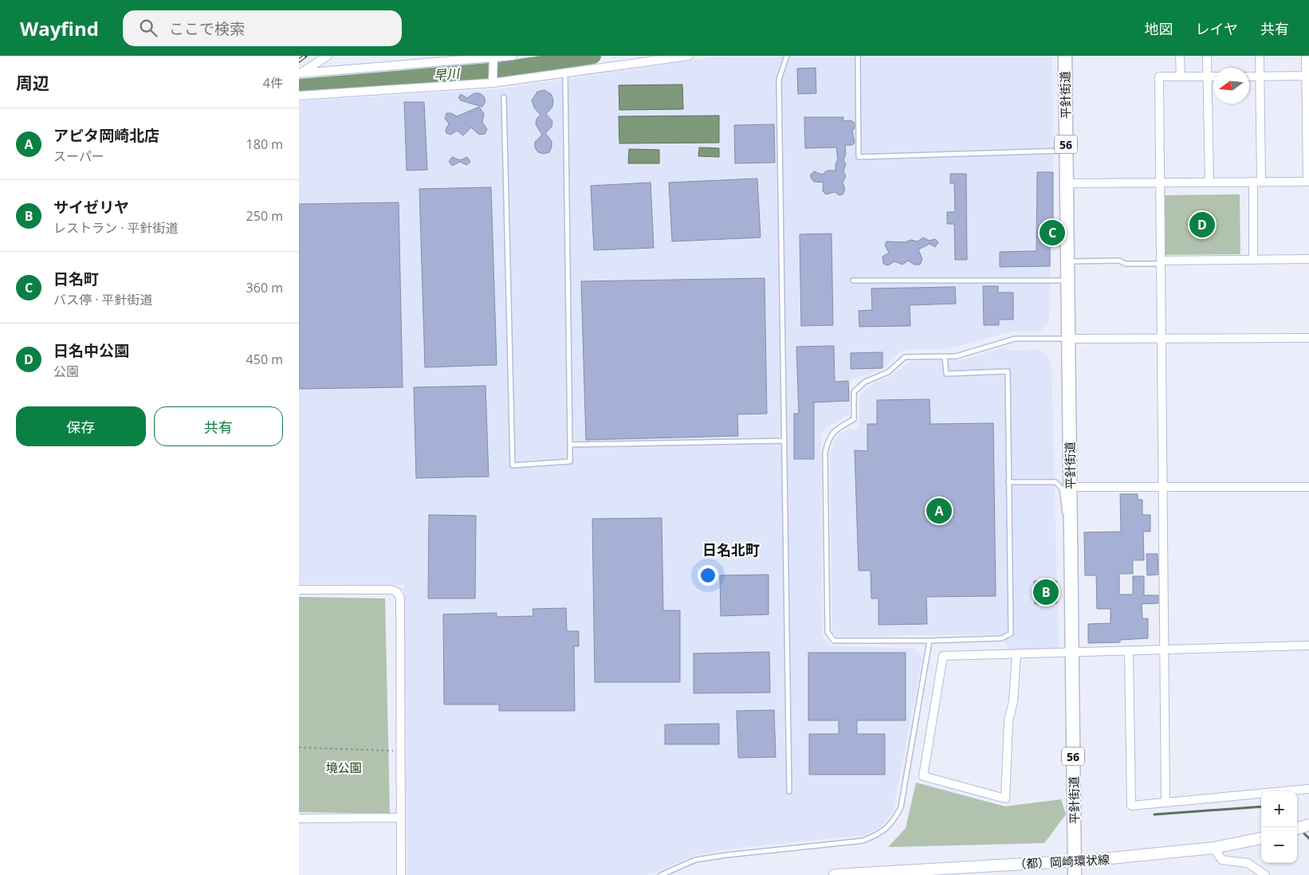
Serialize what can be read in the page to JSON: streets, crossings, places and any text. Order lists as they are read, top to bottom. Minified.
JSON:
{"streets":{"main road":["平針街道","56"],"street":["（都）岡崎環状線"]},"crossings":[["平針街道","（都）岡崎環状線"]],"districts":["日名北町"],"water":["早川"],"parks":["境公園"],"north":"left","page":{"header":"Wayfind","search":"ここで検索","nav":["地図","レイヤ","共有"],"heading":["周辺","4件"],"list":[{"mark":"A","name":"アピタ岡崎北店","note":"スーパー","value":"180 m"},{"mark":"B","name":"サイゼリヤ","note":"レストラン · 平針街道","value":"250 m"},{"mark":"C","name":"日名町","note":"バス停 · 平針街道","value":"360 m"},{"mark":"D","name":"日名中公園","note":"公園","value":"450 m"}],"pins":["D","C","A","B"],"buttons":["保存","共有"],"map_buttons":["+","−"]}}
